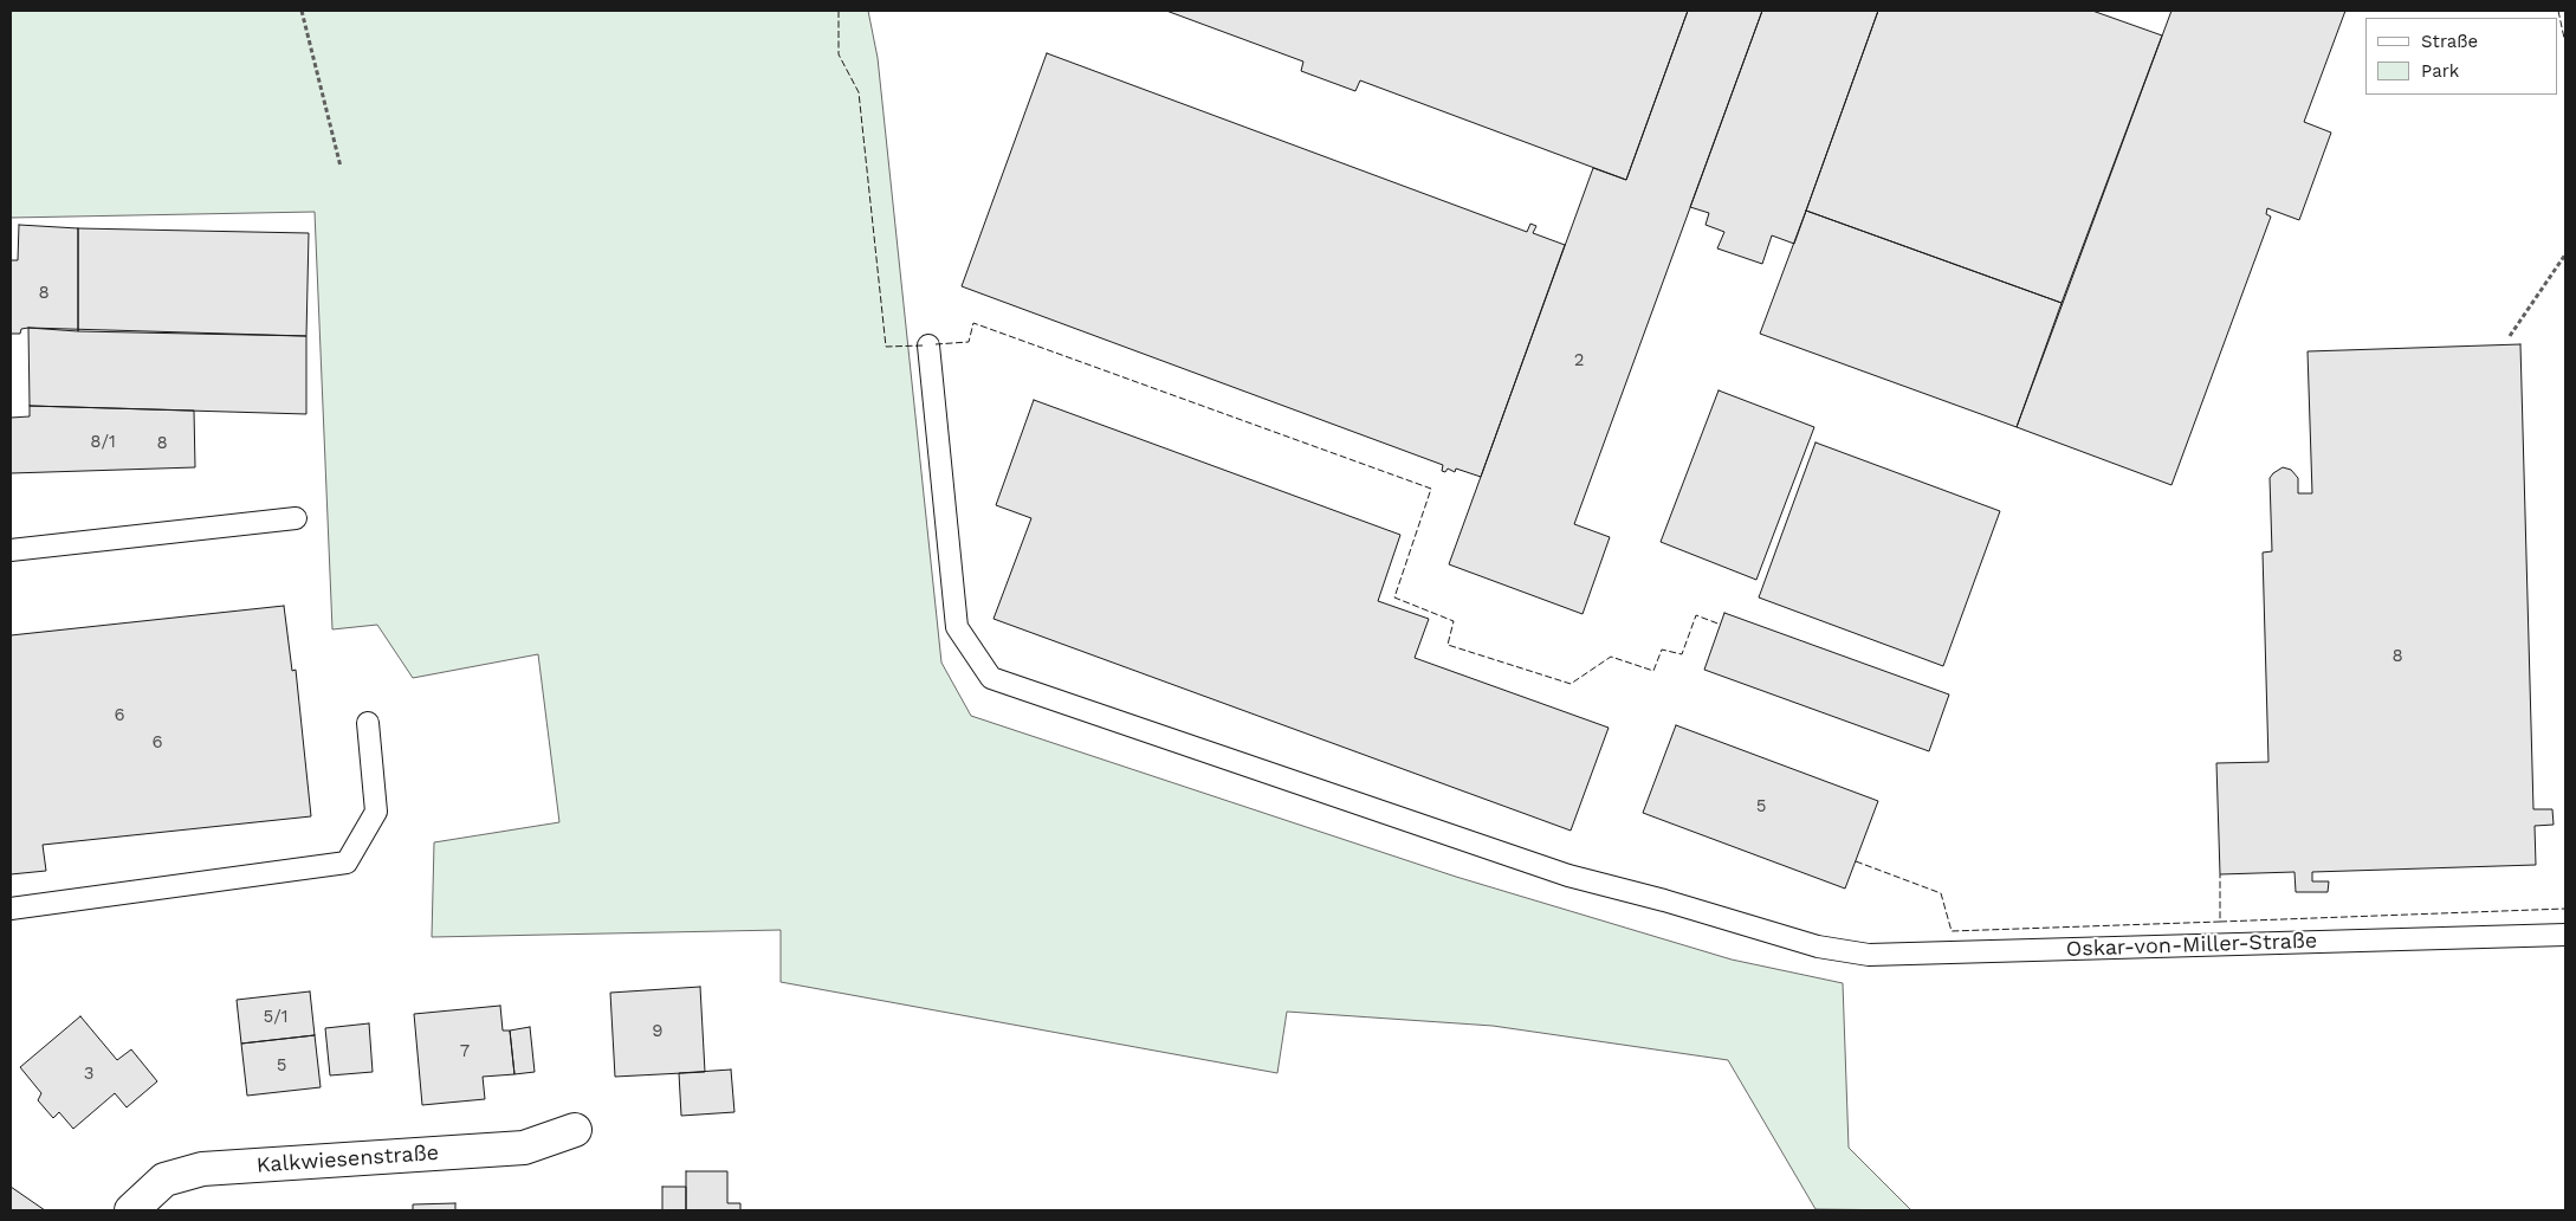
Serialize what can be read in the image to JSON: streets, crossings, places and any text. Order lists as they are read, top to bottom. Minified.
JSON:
{"streets":{"street":["Kalkwiesenstraße"],"lane":["Oskar-von-Miller-Straße"]},"house_numbers":["8","2","8/1","8","8","6","6","5","5/1","9","7","5","3"],"legend":["Straße","Park"]}
